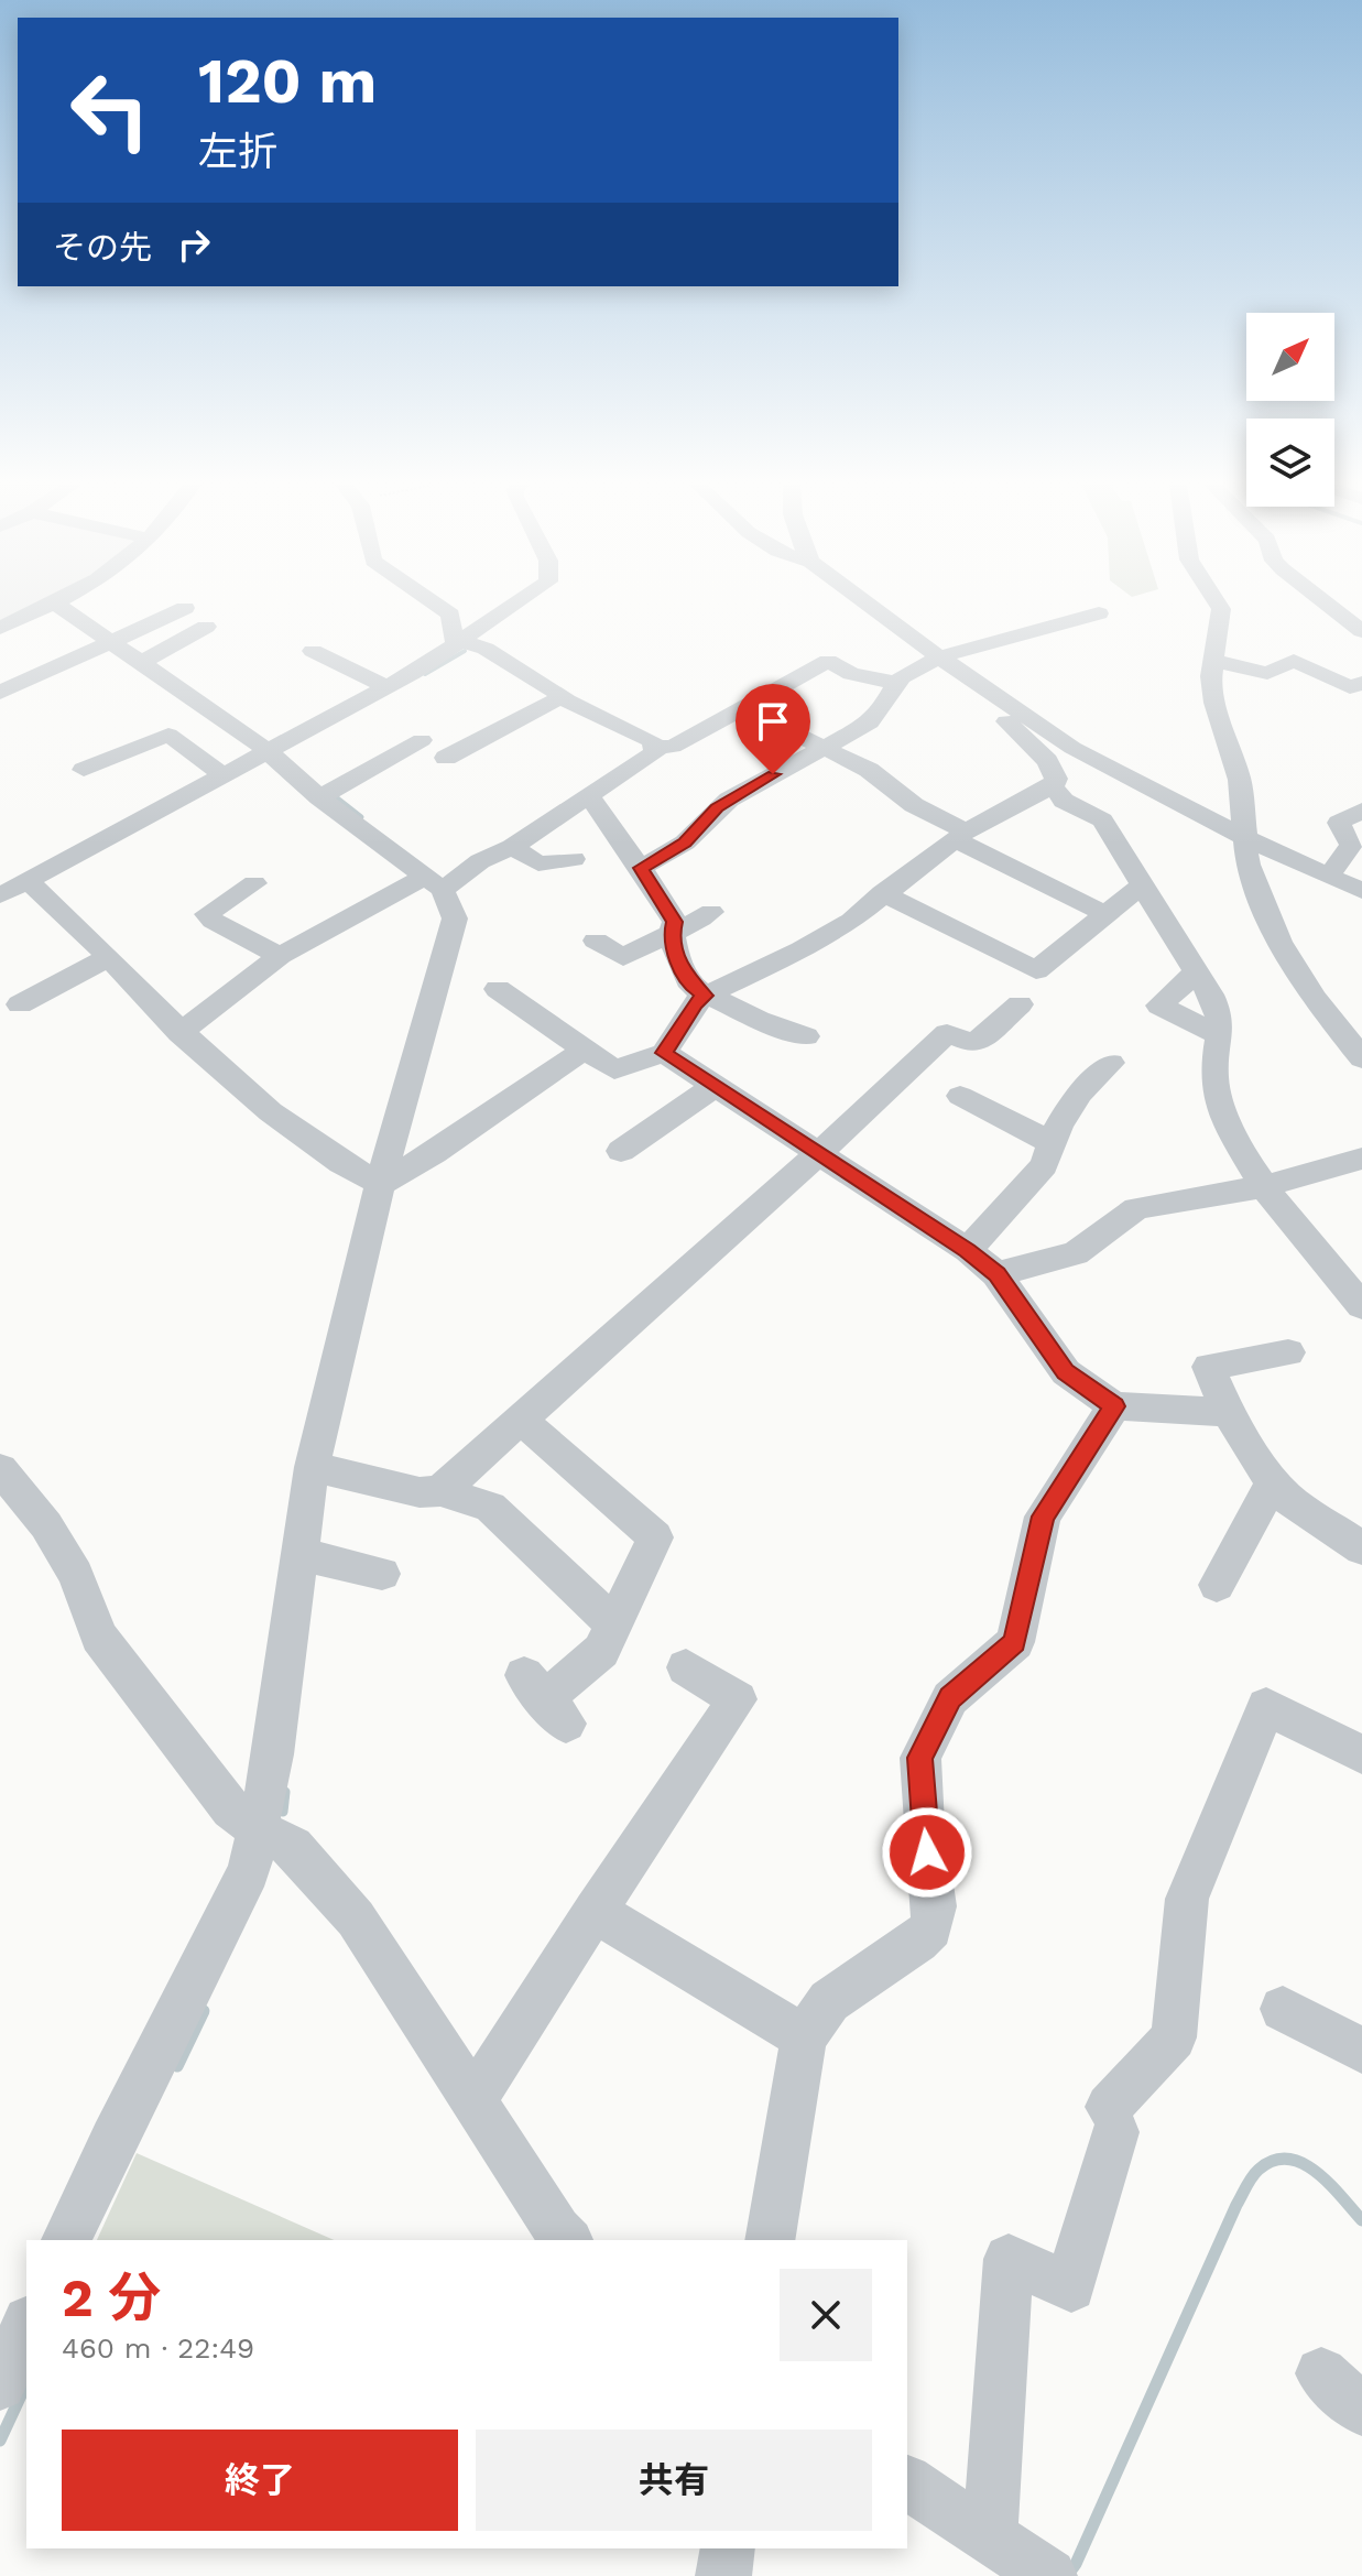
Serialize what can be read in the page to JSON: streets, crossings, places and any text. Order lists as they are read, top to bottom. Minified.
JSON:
{"north":"top right","page":{"turn":["120 m","左折"],"then":"その先","heading":["2 分","460 m · 22:49"],"buttons":["終了","共有"]}}
